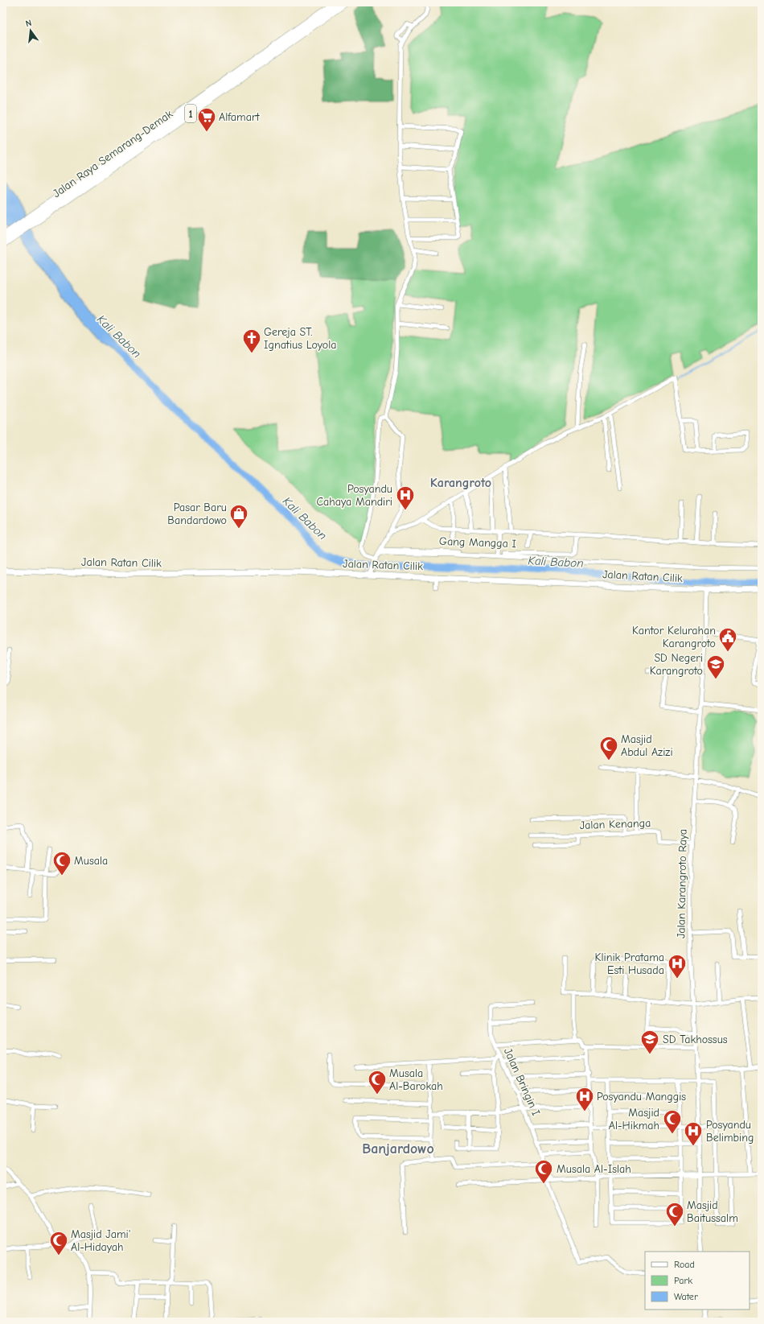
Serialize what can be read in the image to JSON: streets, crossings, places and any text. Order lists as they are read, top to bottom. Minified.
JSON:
{"streets":{"highway":["1","Jalan Raya Semarang-Demak"],"street":["Gang Mangga I","Jalan Ratan Cilik","Jalan Kenanga","Jalan Karangroto Raya","Jalan Bringin I"]},"crossings":[["Jalan Ratan Cilik","Jalan Karangroto Raya"],["Jalan Kenanga","Jalan Karangroto Raya"]],"districts":["Karangroto","Banjardowo"],"water":["Kali Babon"],"places":{"supermarket":["Alfamart"],"church":["Gereja ST. Ignatius Loyola"],"hospital":["Posyandu Cahaya Mandiri","Klinik Pratama Esti Husada","Posyandu Manggis","Posyandu Belimbing"],"shop":["Pasar Baru Bandardowo"],"public building":["Kantor Kelurahan Karangroto"],"school or university":["SD Negeri Karangroto","SD Takhossus"],"mosque":["Masjid Abdul Azizi","Musala","Musala Al-Barokah","Masjid Al-Hikmah","Musala Al-Islah","Masjid Baitussalm","Masjid Jami' Al-Hidayah"]},"legend":["Road","Park","Water"],"north":"top"}
